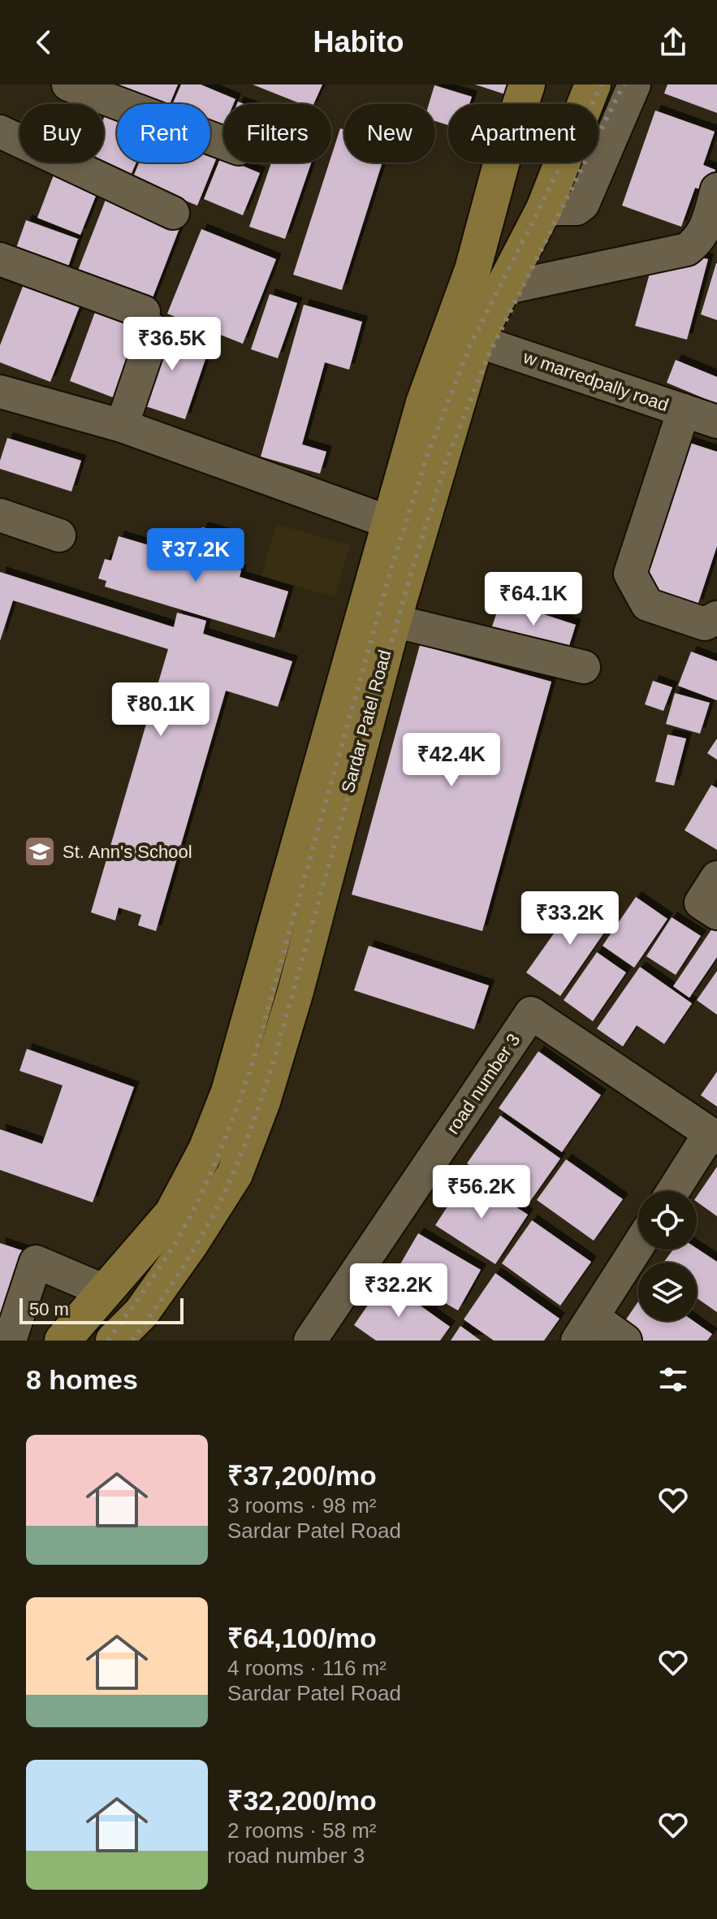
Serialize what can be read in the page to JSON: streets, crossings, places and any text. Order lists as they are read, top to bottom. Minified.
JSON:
{"streets":{"main road":["Sardar Patel Road"],"street":["w marredpally road","road number 3"]},"crossings":[["w marredpally road","Sardar Patel Road"]],"places":{"school or university":["St. Ann's School"]},"scale_bar":"50 m","page":{"header":"Habito","chip":["Buy","Rent","Filters","New","Apartment"],"price":["₹36.5K","₹37.2K","₹64.1K","₹80.1K","₹42.4K","₹33.2K","₹56.2K","₹32.2K"],"scale":"50 m","heading":"8 homes","list":[{"name":"₹37,200/mo","note":"3 rooms · 98 m² · Sardar Patel Road"},{"name":"₹64,100/mo","note":"4 rooms · 116 m² · Sardar Patel Road"},{"name":"₹32,200/mo","note":"2 rooms · 58 m² · road number 3"}]}}
